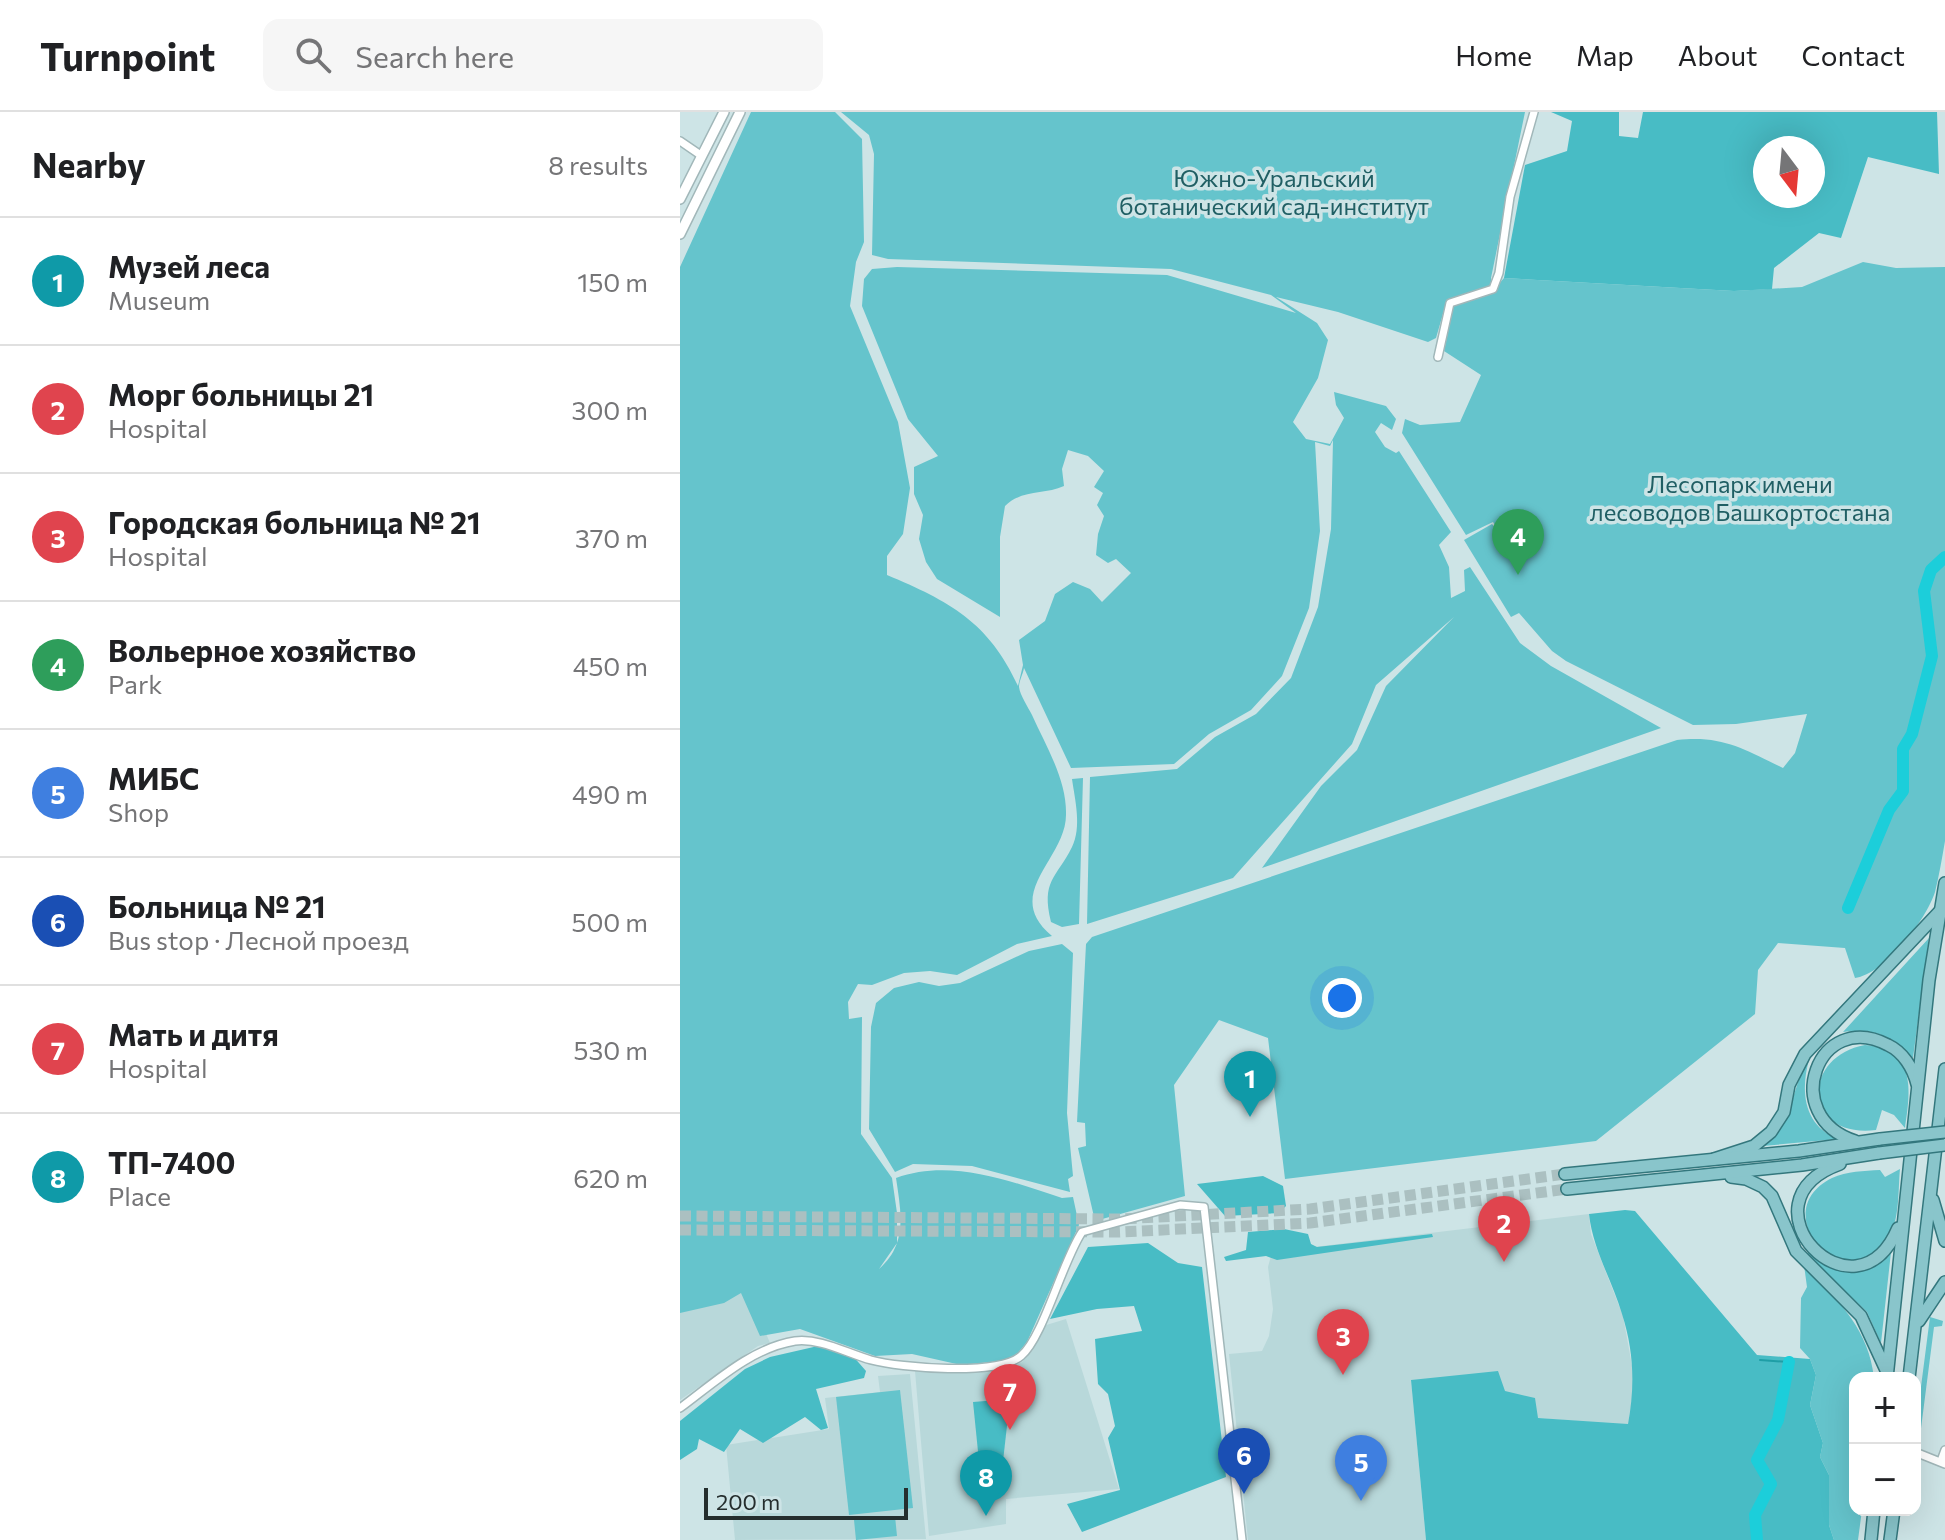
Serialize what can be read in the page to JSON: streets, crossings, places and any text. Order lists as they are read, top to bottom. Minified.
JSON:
{"parks":["Южно-Уральский ботанический сад-институт","Лесопарк имени лесоводов Башкортостана"],"scale_bar":"200 m","north":"bottom","page":{"header":"Turnpoint","search":"Search here","nav":["Home","Map","About","Contact"],"heading":["Nearby","8 results"],"list":[{"mark":"1","name":"Музей леса","note":"Museum","value":"150 m"},{"mark":"2","name":"Морг больницы 21","note":"Hospital","value":"300 m"},{"mark":"3","name":"Городская больница № 21","note":"Hospital","value":"370 m"},{"mark":"4","name":"Вольерное хозяйство","note":"Park","value":"450 m"},{"mark":"5","name":"МИБС","note":"Shop","value":"490 m"},{"mark":"6","name":"Больница № 21","note":"Bus stop · Лесной проезд","value":"500 m"},{"mark":"7","name":"Мать и дитя","note":"Hospital","value":"530 m"},{"mark":"8","name":"ТП-7400","note":"Place","value":"620 m"}],"pins":["4","1","2","3","7","6","5","8"],"map_buttons":["+","−"],"scale":"200 m"}}
